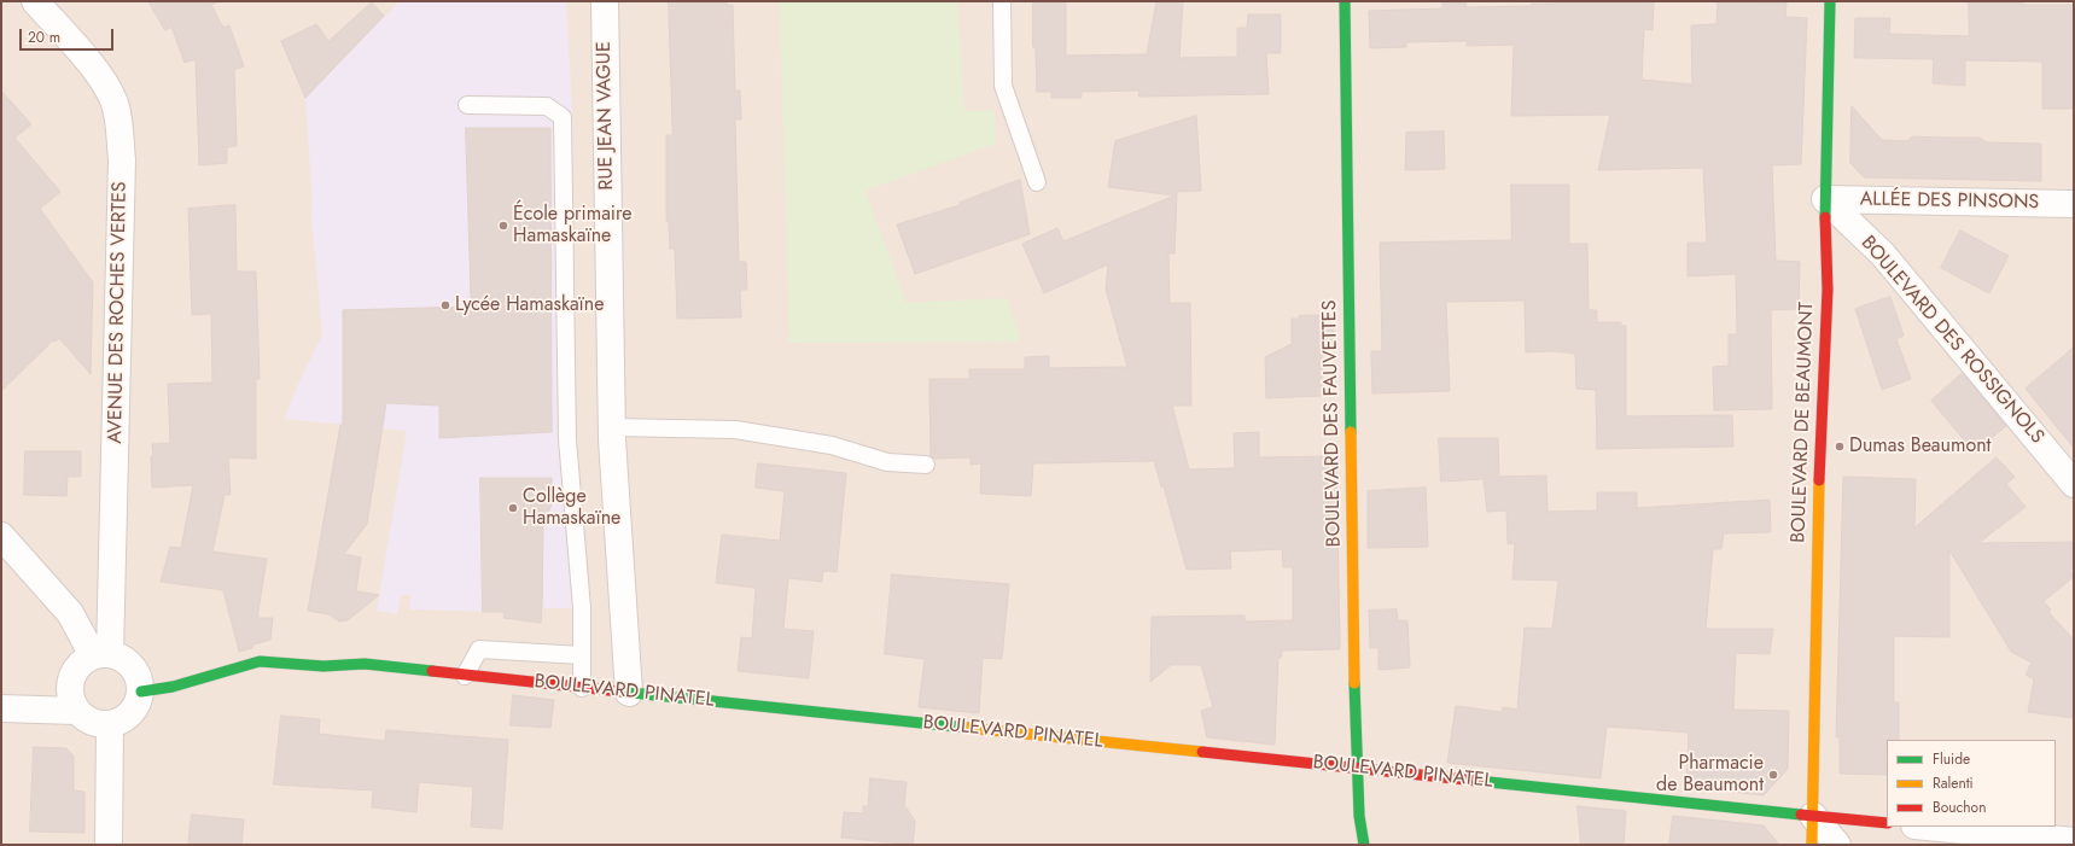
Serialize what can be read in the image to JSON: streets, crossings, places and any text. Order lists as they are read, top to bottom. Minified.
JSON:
{"streets":{"street":["RUE JEAN VAGUE","ALLÉE DES PINSONS","AVENUE DES ROCHES VERTES","BOULEVARD DES ROSSIGNOLS","BOULEVARD DE BEAUMONT","BOULEVARD DES FAUVETTES","BOULEVARD PINATEL"]},"crossings":[["RUE JEAN VAGUE","BOULEVARD PINATEL"],["ALLÉE DES PINSONS","BOULEVARD DES ROSSIGNOLS"],["ALLÉE DES PINSONS","BOULEVARD DE BEAUMONT"],["AVENUE DES ROCHES VERTES","BOULEVARD PINATEL"],["BOULEVARD DES ROSSIGNOLS","BOULEVARD DE BEAUMONT"],["BOULEVARD DE BEAUMONT","BOULEVARD PINATEL"],["BOULEVARD DES FAUVETTES","BOULEVARD PINATEL"]],"places":["École primaire Hamaskaïne","Lycée Hamaskaïne","Dumas Beaumont","Collège Hamaskaïne","Pharmacie de Beaumont"],"legend":["Fluide","Ralenti","Bouchon"],"scale_bar":"20 m"}
